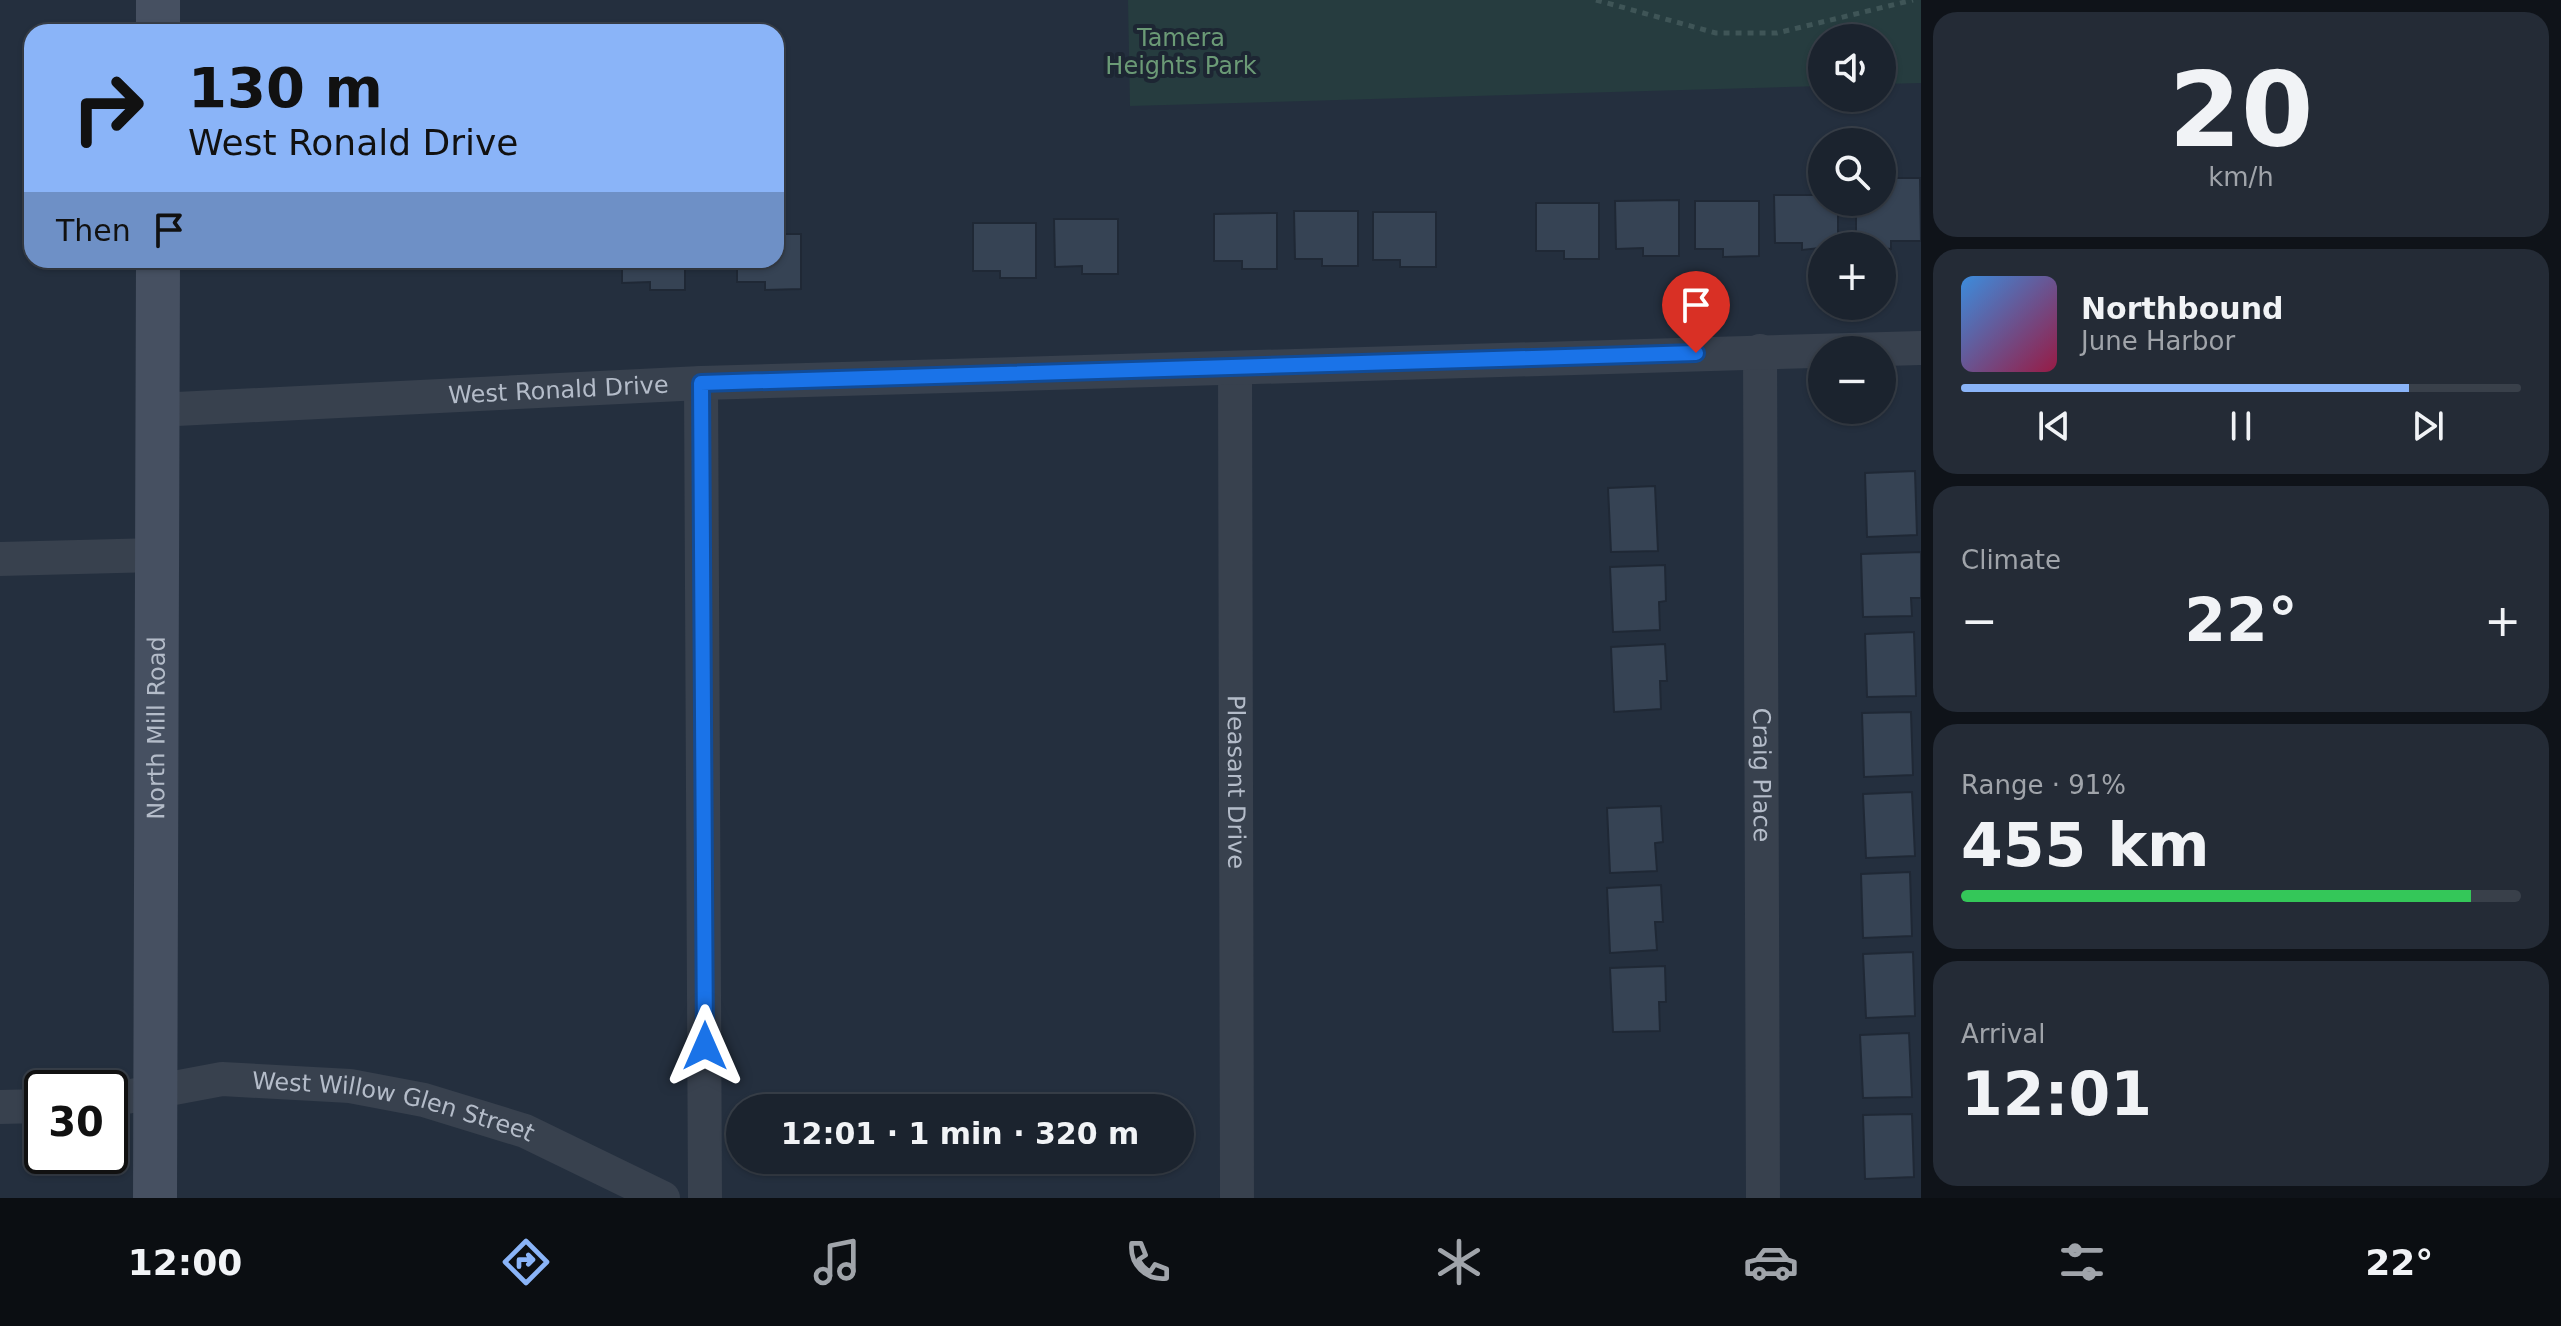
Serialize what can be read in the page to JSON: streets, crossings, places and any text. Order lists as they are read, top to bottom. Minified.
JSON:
{"streets":{"street":["West Ronald Drive","North Mill Road","Craig Place","Pleasant Drive","West Willow Glen Street"]},"crossings":[["West Ronald Drive","North Mill Road"],["West Ronald Drive","Craig Place"],["West Ronald Drive","Pleasant Drive"],["North Mill Road","West Willow Glen Street"]],"parks":["Tamera Heights Park"],"page":{"tile":[["20","km/h"],"Climate",["Range · 91%","455 km"],["Arrival","12:01"]],"map_buttons":["+","−"],"turn":["130 m","West Ronald Drive"],"then":"Then","song":["Northbound","June Harbor"],"heat":["−","22°","+"],"limit":"30","trip":"12:01 · 1 min · 320 m","tabs":["12:00","22°"]}}
